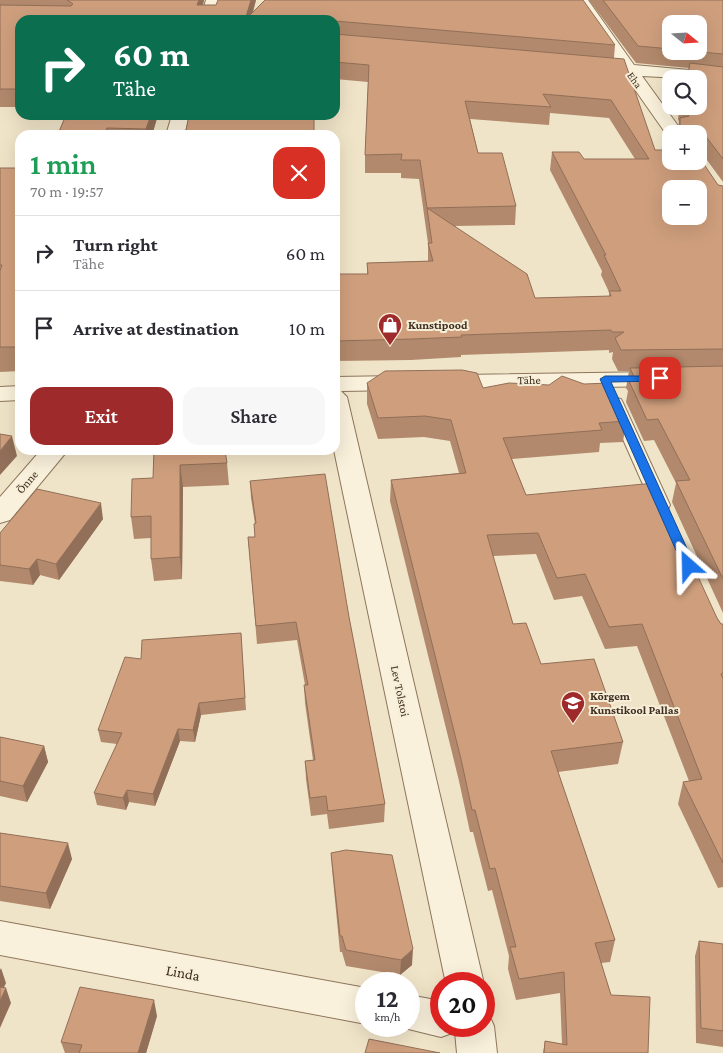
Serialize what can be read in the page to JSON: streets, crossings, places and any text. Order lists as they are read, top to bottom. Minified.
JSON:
{"streets":{"street":["Eha","Tähe","Õnne","Lev Tolstoi","Linda"]},"places":{"shop":["Kunstipood"],"school or university":["Kõrgem Kunstikool Pallas"]},"north":"right","page":{"map_buttons":["+","−"],"turn":["60 m","Tähe"],"heading":["1 min","70 m · 19:57"],"list":[{"name":"Turn right","note":"Tähe","value":"60 m"},{"name":"Arrive at destination","value":"10 m"}],"buttons":["Exit","Share"],"speed":"12 km/h","limit":"20"}}
